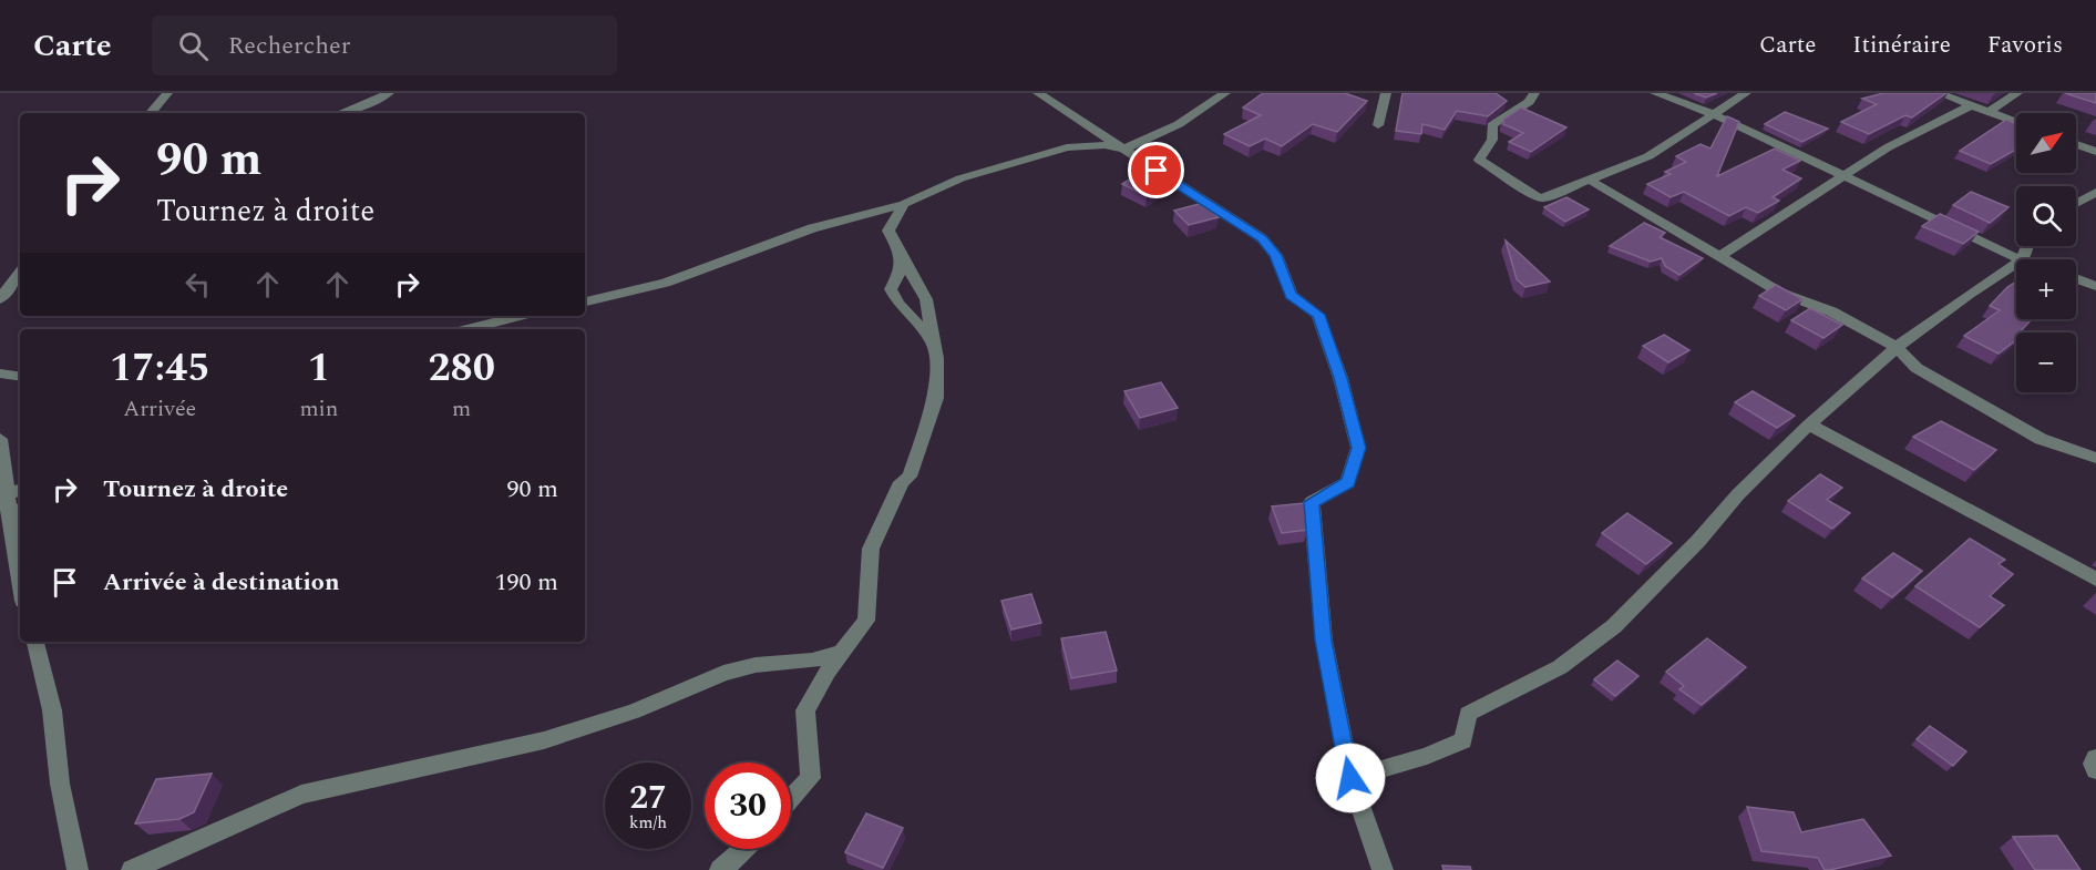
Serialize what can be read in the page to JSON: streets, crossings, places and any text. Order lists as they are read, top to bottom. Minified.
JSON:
{"north":"top right","page":{"header":"Carte","search":"Rechercher","nav":["Carte","Itinéraire","Favoris"],"map_buttons":["+","−"],"turn":["90 m","Tournez à droite"],"eta":["17:45","Arrivée","1","min","280","m"],"list":[{"name":"Tournez à droite","value":"90 m"},{"name":"Arrivée à destination","value":"190 m"}],"speed":"27 km/h","limit":"30"}}
